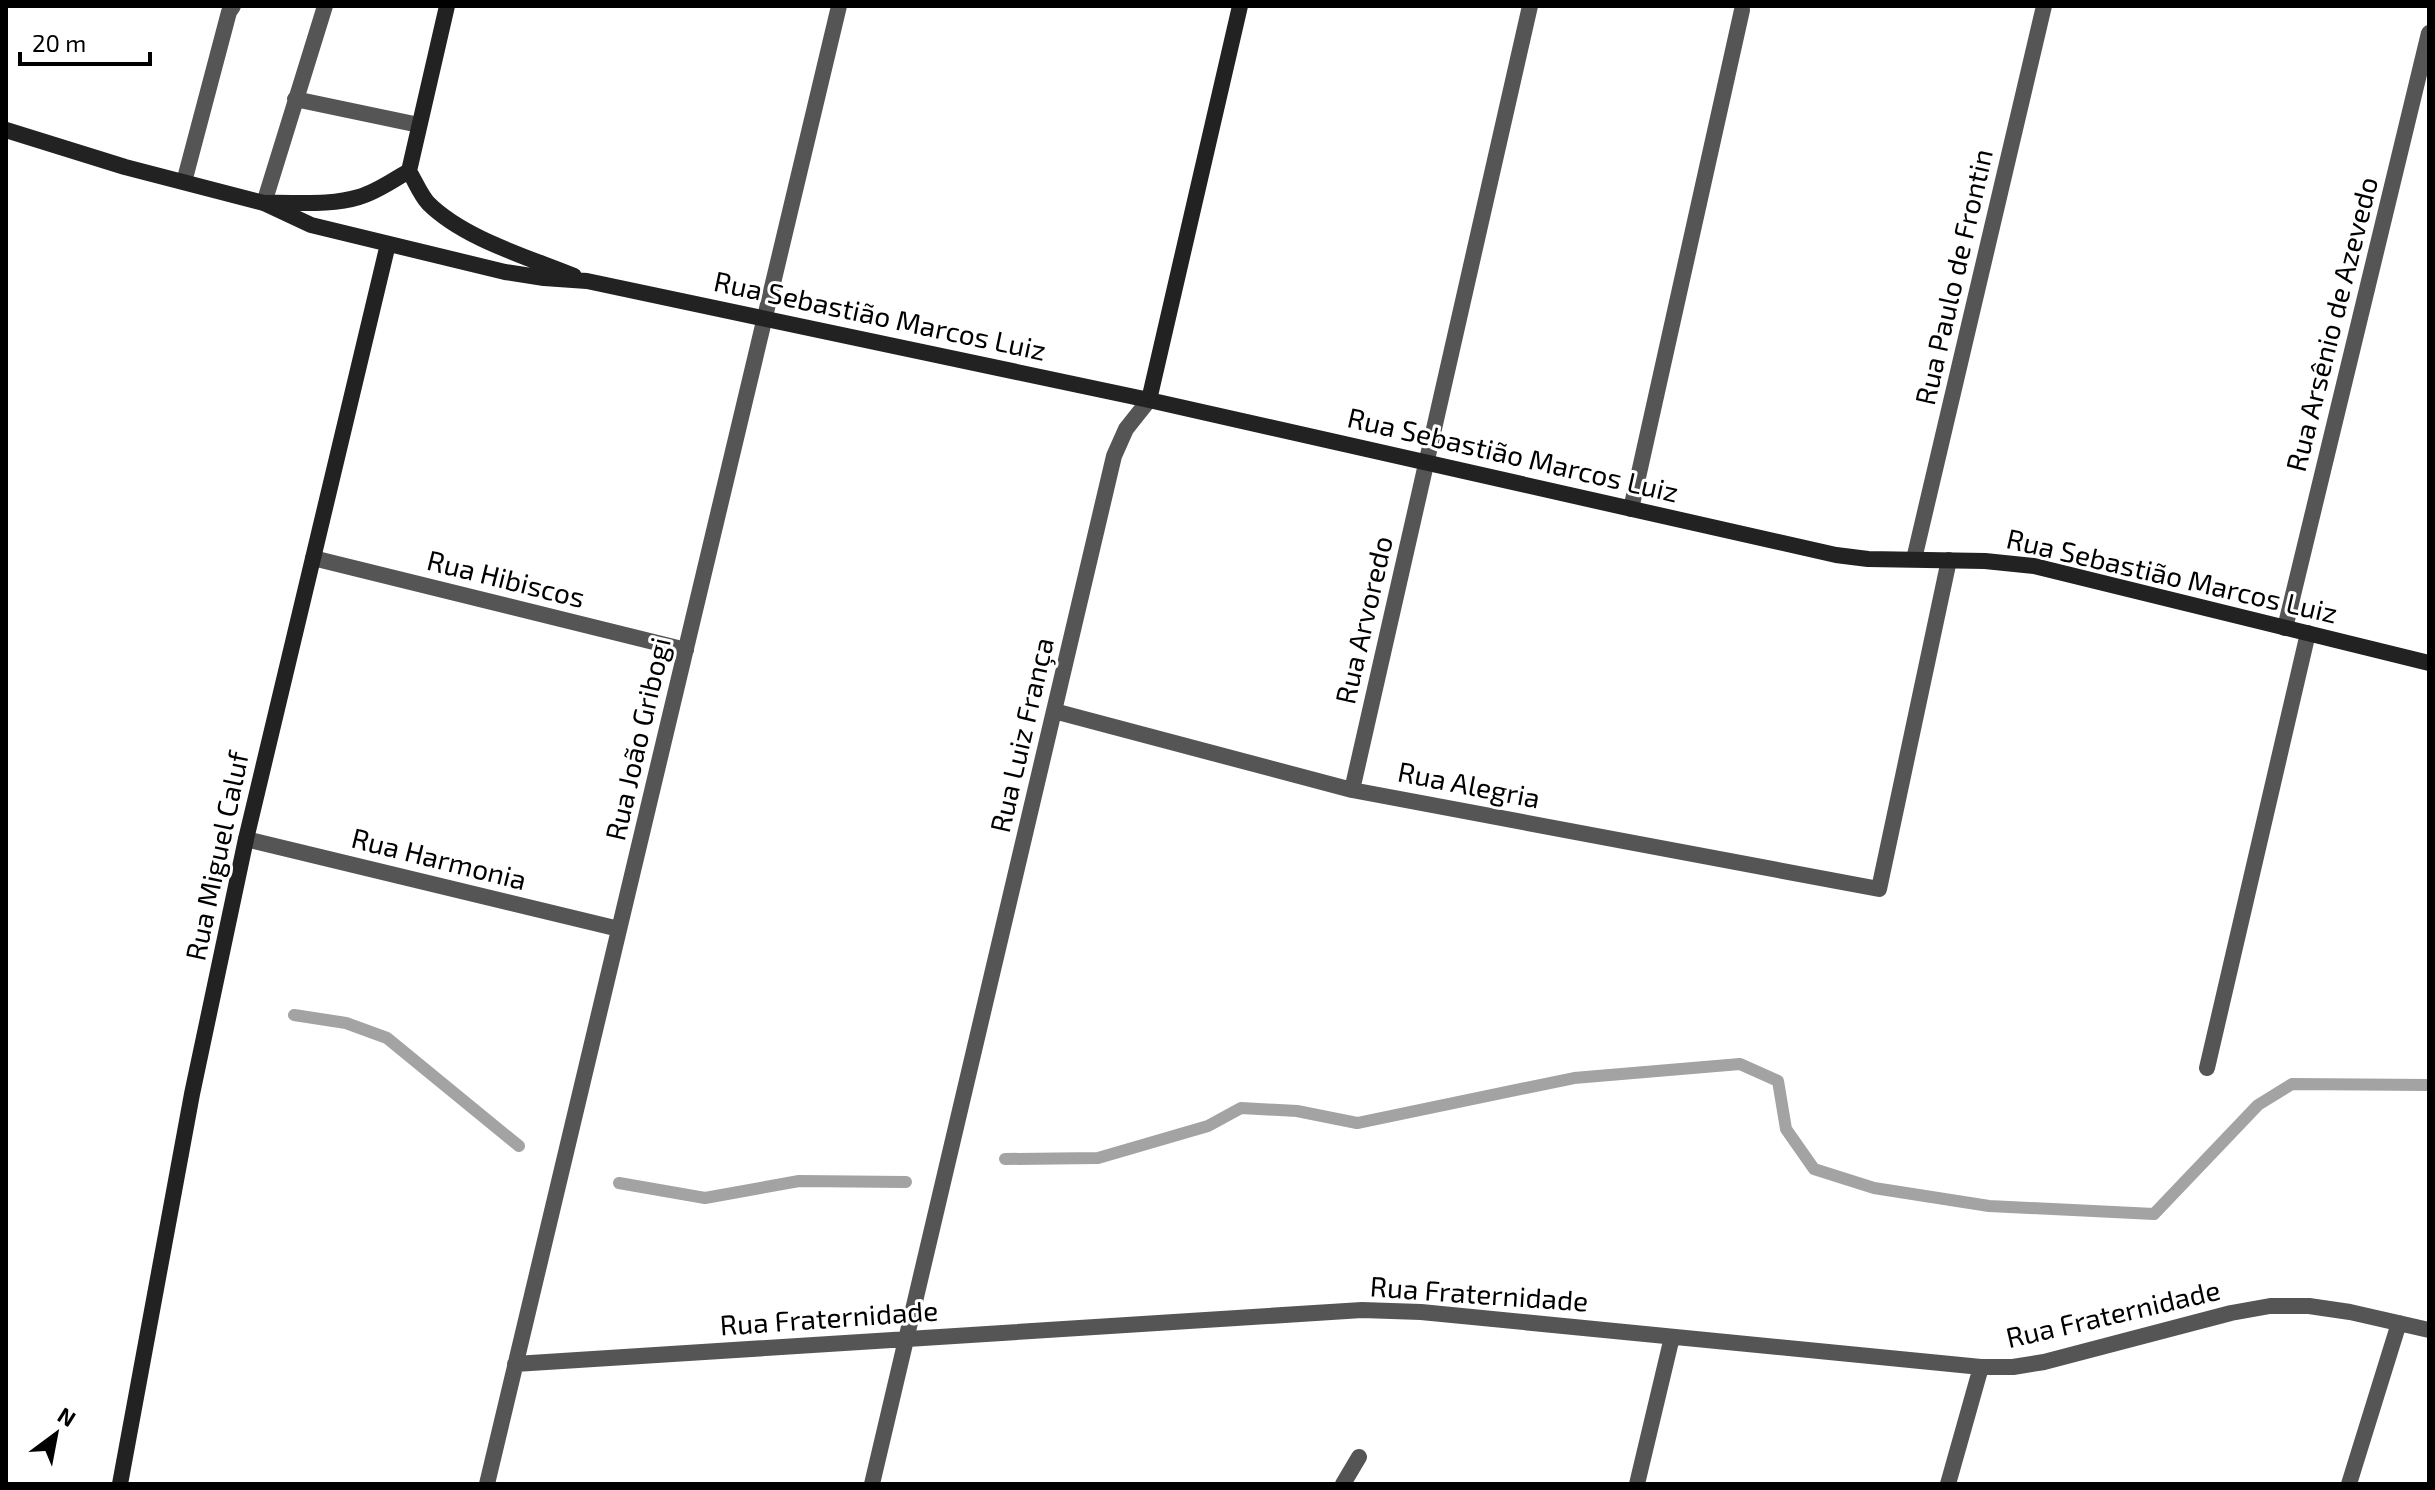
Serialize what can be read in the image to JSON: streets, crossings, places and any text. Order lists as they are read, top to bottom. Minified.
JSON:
{"streets":{"main road":["Rua Sebastião Marcos Luiz","Rua Luiz França","Rua Miguel Caluf"],"street":["Rua Paulo de Frontin","Rua Arsênio de Azevedo","Rua Hibiscos","Rua Arvoredo","Rua João Gribogi","Rua Alegria","Rua Harmonia","Rua Fraternidade"]},"crossings":[["Rua Paulo de Frontin","Rua Sebastião Marcos Luiz"],["Rua Sebastião Marcos Luiz","Rua Arsênio de Azevedo"],["Rua Sebastião Marcos Luiz","Rua Arvoredo"],["Rua Sebastião Marcos Luiz","Rua Luiz França"],["Rua Sebastião Marcos Luiz","Rua João Gribogi"],["Rua Sebastião Marcos Luiz","Rua Alegria"],["Rua Sebastião Marcos Luiz","Rua Miguel Caluf"],["Rua Hibiscos","Rua João Gribogi"],["Rua Hibiscos","Rua Miguel Caluf"],["Rua Arvoredo","Rua Alegria"],["Rua Luiz França","Rua Alegria"],["Rua Luiz França","Rua Fraternidade"],["Rua João Gribogi","Rua Harmonia"],["Rua João Gribogi","Rua Fraternidade"],["Rua Miguel Caluf","Rua Harmonia"]],"scale_bar":"20 m","north":"top right"}
